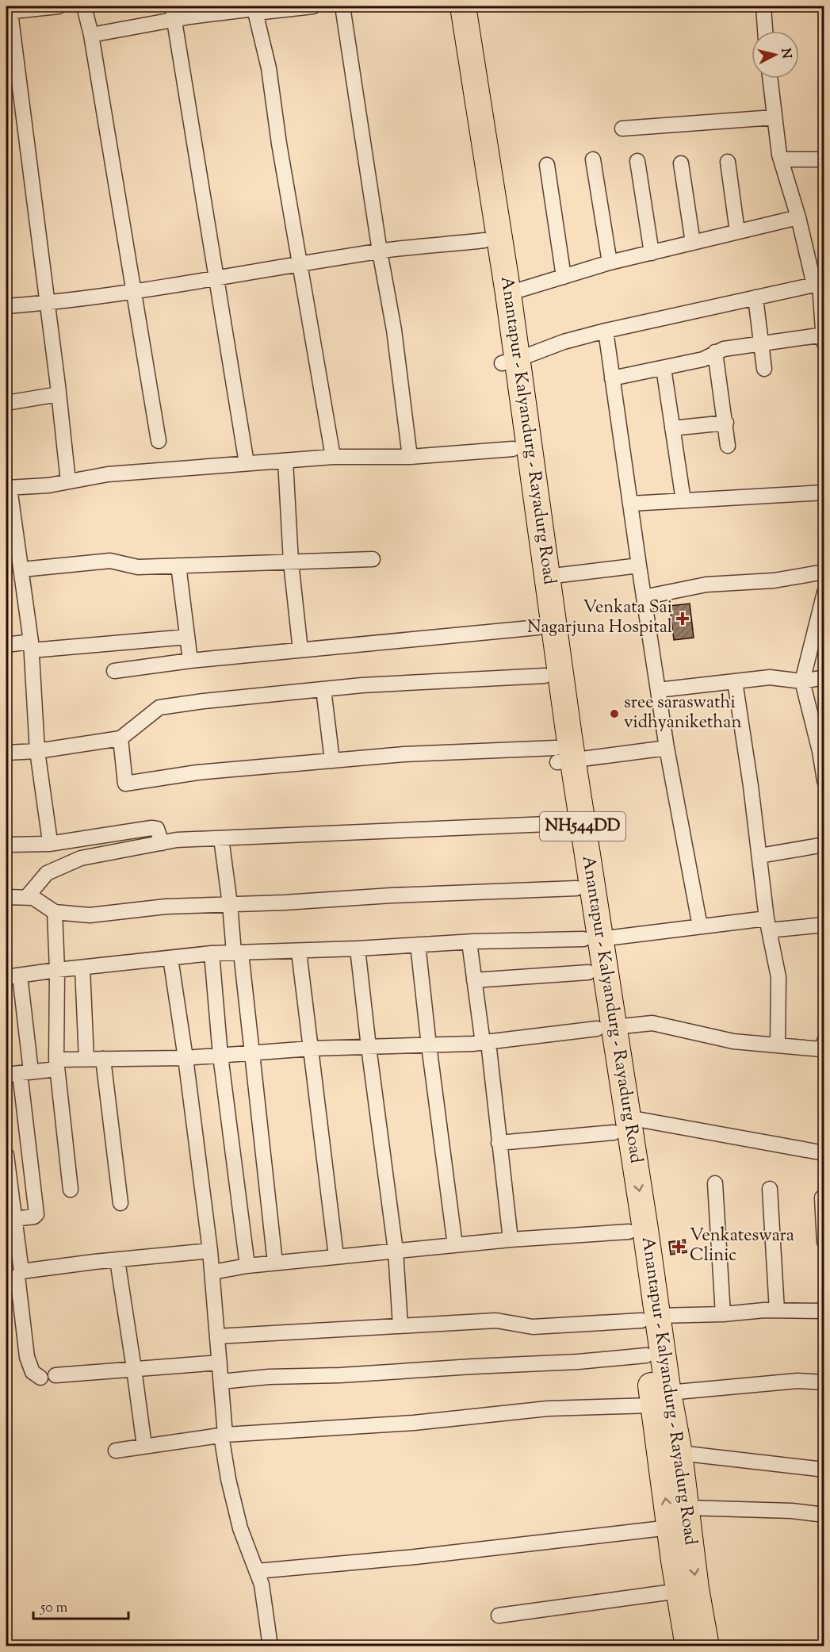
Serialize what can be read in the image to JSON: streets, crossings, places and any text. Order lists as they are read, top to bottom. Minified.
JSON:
{"streets":{"highway":["Anantapur - Kalyandurg - Rayadurg Road","NH544DD"]},"places":{"health":["Venkata Sai Nagarjuna Hospital","Venkateswara Clinic"],"other":["sree saraswathi vidhyanikethan"]},"scale_bar":"50 m","north":"right"}
